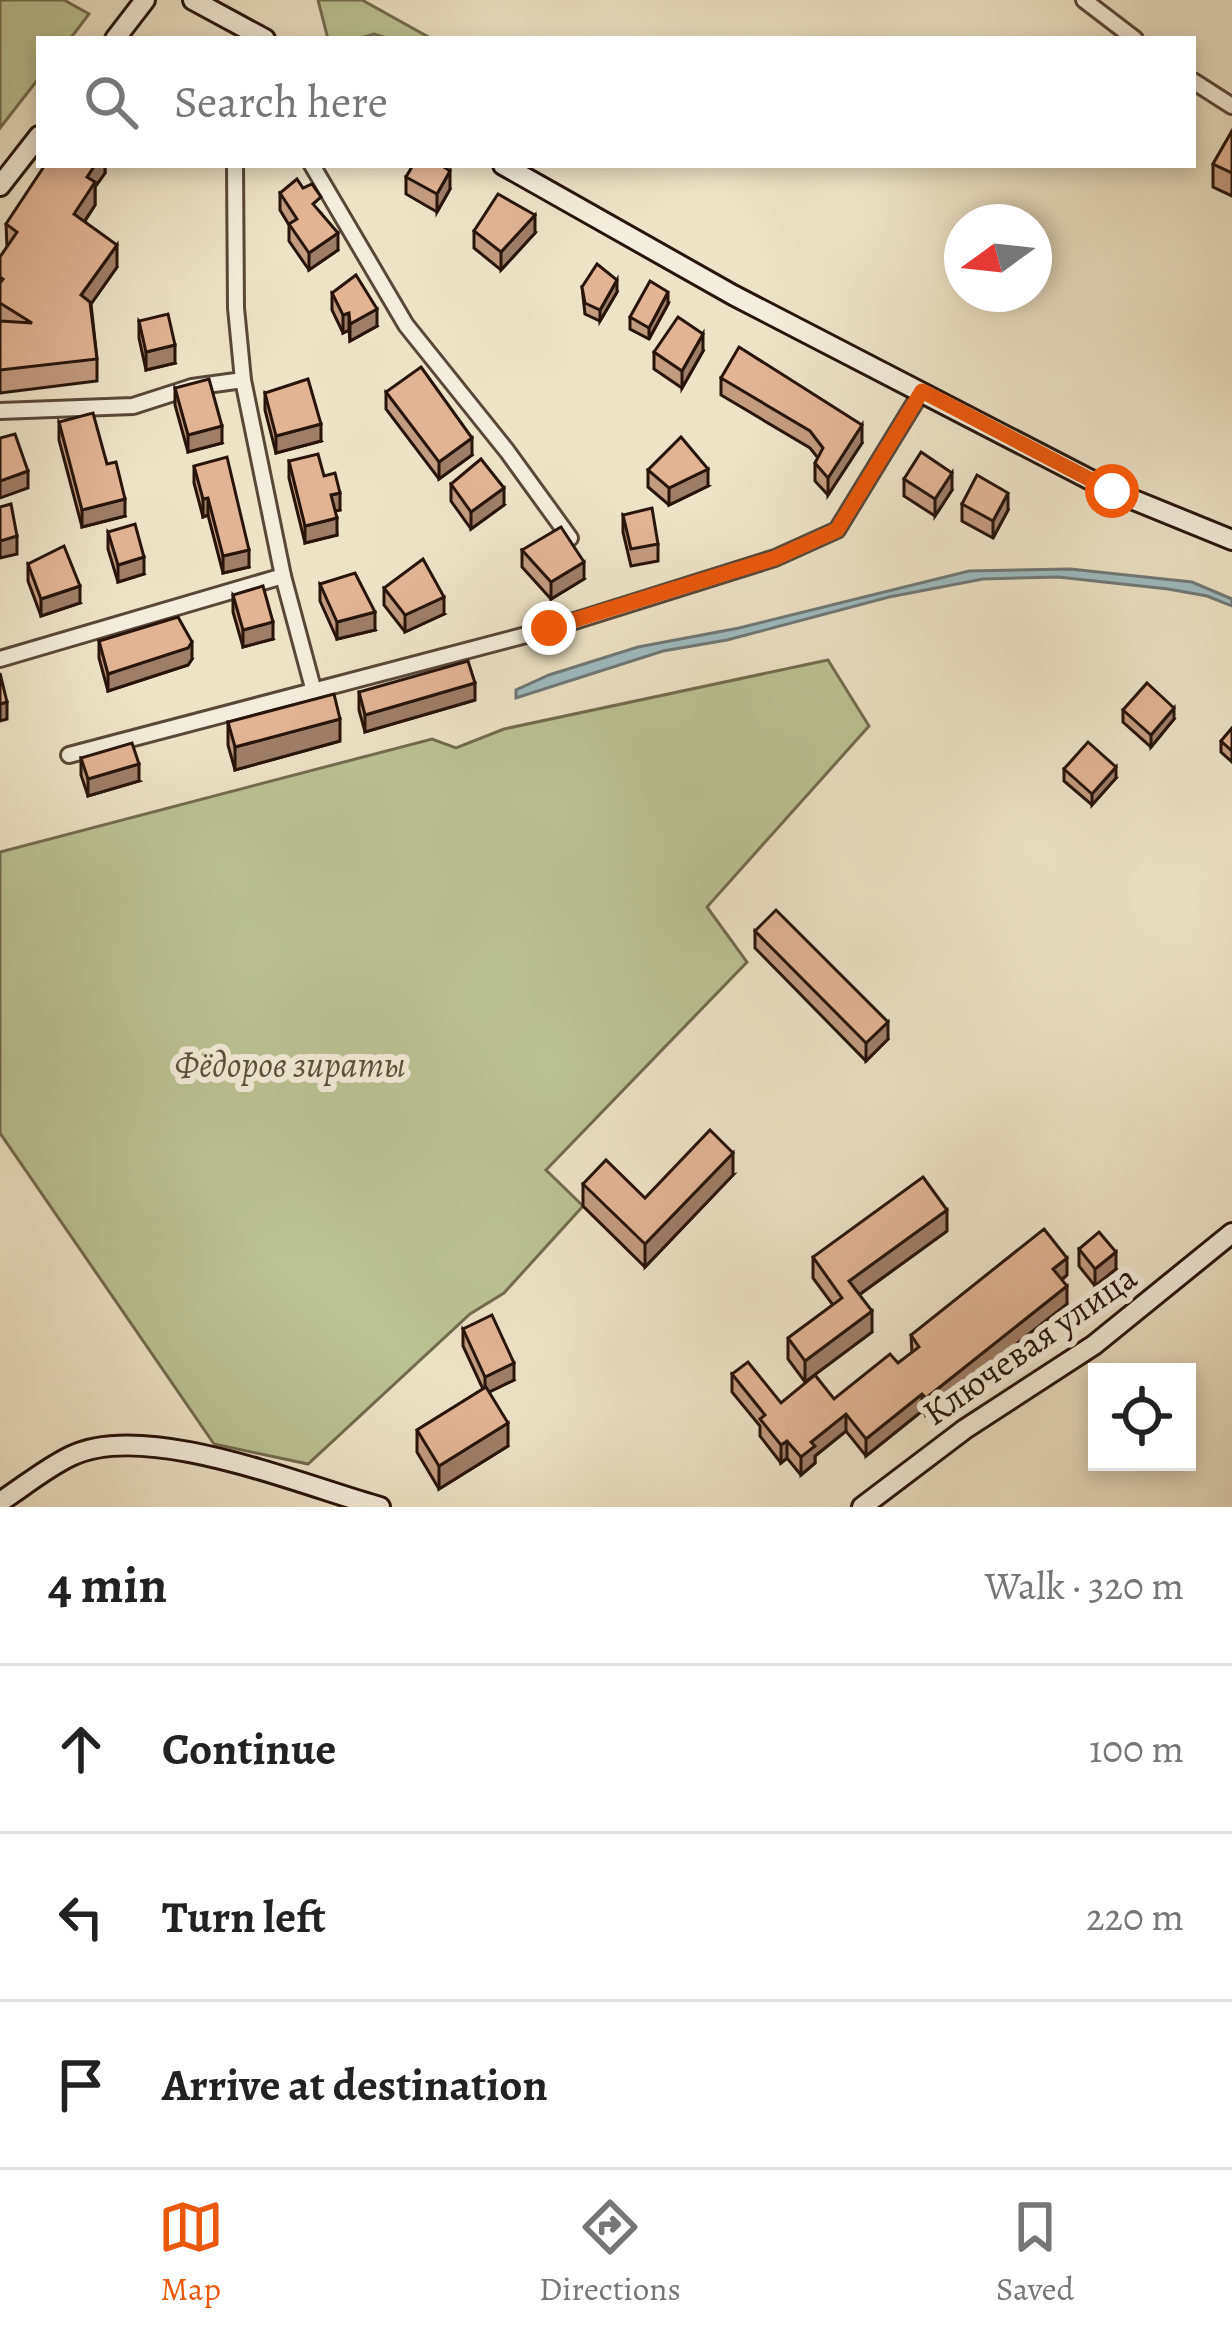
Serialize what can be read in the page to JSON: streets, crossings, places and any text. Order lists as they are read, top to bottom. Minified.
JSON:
{"streets":{"street":["Ключевая улица"]},"parks":["Фёдоров зираты"],"north":"left","page":{"search":"Search here","heading":["4 min","Walk · 320 m"],"list":[["Continue","100 m"],["Turn left","220 m"],"Arrive at destination"],"nav":["Map","Directions","Saved"]}}
